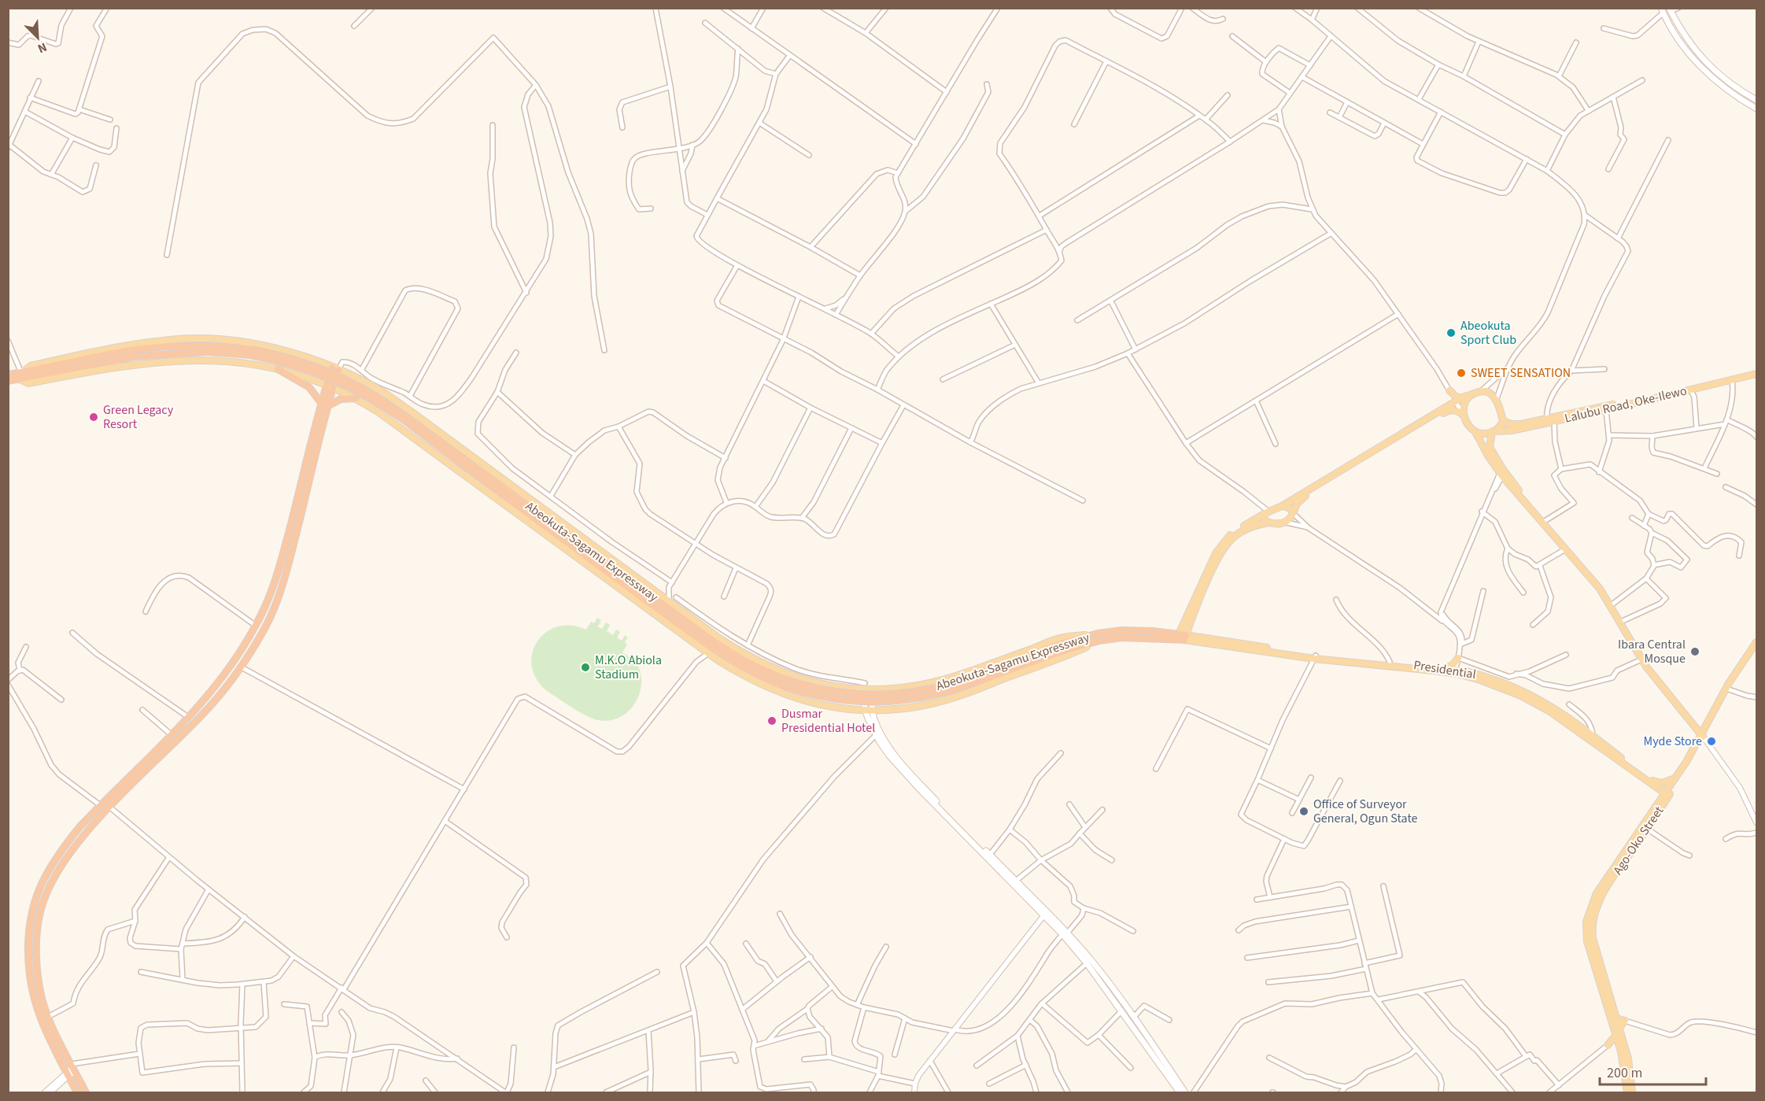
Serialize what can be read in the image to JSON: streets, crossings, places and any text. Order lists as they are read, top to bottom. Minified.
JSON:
{"streets":{"highway":["Abeokuta-Sagamu Expressway"],"main road":["Lalubu Road, Oke-Ilewo","Presidential","Ago-Oko Street"]},"crossings":[["Presidential","Ago-Oko Street"]],"places":["Abeokuta Sport Club","SWEET SENSATION","Green Legacy Resort","Ibara Central Mosque","M.K.O Abiola Stadium","Dusmar Presidential Hotel","Myde Store","Office of Surveyor General, Ogun State"],"scale_bar":"200 m","north":"bottom right"}
